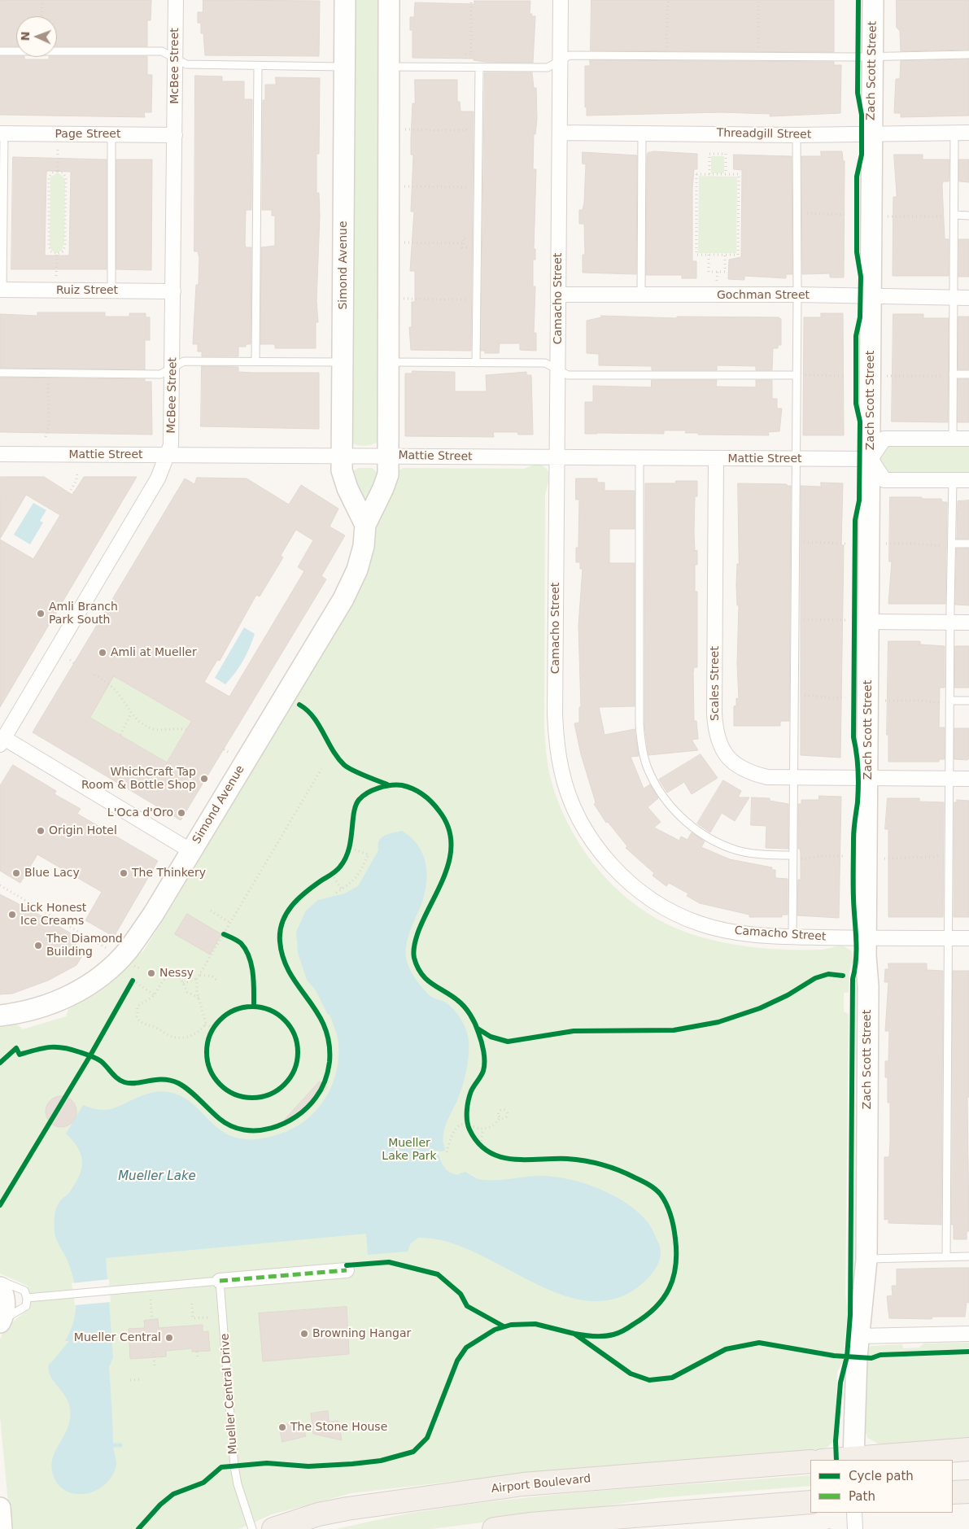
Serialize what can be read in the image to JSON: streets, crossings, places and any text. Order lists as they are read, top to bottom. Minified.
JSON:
{"streets":{"main road":["Airport Boulevard"],"street":["McBee Street","Zach Scott Street","Page Street","Threadgill Street","Simond Avenue","Ruiz Street","Gochman Street","Camacho Street","Mattie Street","Scales Street"],"lane":["Mueller Central Drive"]},"crossings":[["McBee Street","Page Street"],["McBee Street","Ruiz Street"],["McBee Street","Mattie Street"],["Zach Scott Street","Threadgill Street"],["Zach Scott Street","Gochman Street"],["Zach Scott Street","Camacho Street"],["Zach Scott Street","Mattie Street"],["Zach Scott Street","Scales Street"],["Threadgill Street","Camacho Street"],["Simond Avenue","Mattie Street"],["Gochman Street","Camacho Street"],["Camacho Street","Mattie Street"],["Mattie Street","Scales Street"]],"water":["Mueller Lake"],"parks":["Mueller Lake Park"],"places":["Amli Branch Park South","Amli at Mueller","WhichCraft Tap Room & Bottle Shop","L'Oca d'Oro","Origin Hotel","Blue Lacy","The Thinkery","Lick Honest Ice Creams","The Diamond Building","Nessy","Browning Hangar","Mueller Central","The Stone House"],"legend":["Cycle path","Path"],"north":"left"}
